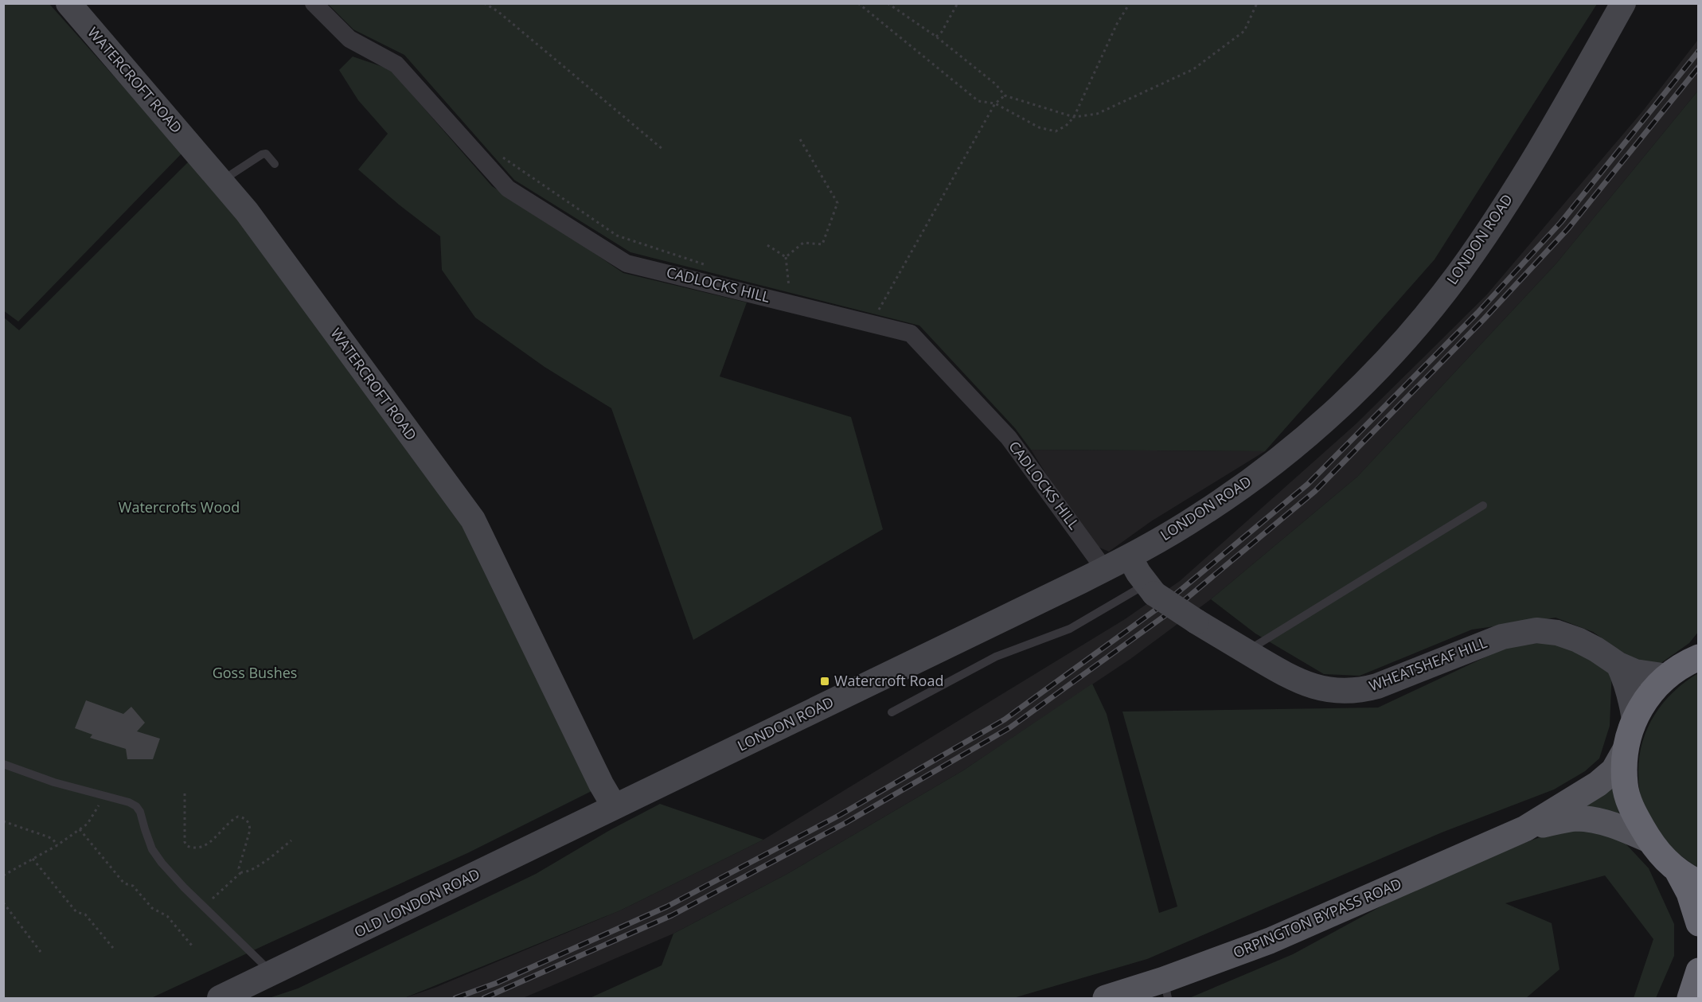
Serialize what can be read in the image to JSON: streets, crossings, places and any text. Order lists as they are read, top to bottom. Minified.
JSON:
{"streets":{"main road":["ORPINGTON BYPASS ROAD"],"street":["WATERCROFT ROAD","LONDON ROAD","CADLOCKS HILL","WHEATSHEAF HILL","OLD LONDON ROAD"]},"crossings":[["WATERCROFT ROAD","LONDON ROAD"],["WATERCROFT ROAD","OLD LONDON ROAD"],["LONDON ROAD","CADLOCKS HILL"],["LONDON ROAD","WHEATSHEAF HILL"],["LONDON ROAD","OLD LONDON ROAD"]],"parks":["Watercrofts Wood","Goss Bushes"],"places":{"transit":["Watercroft Road"]}}
